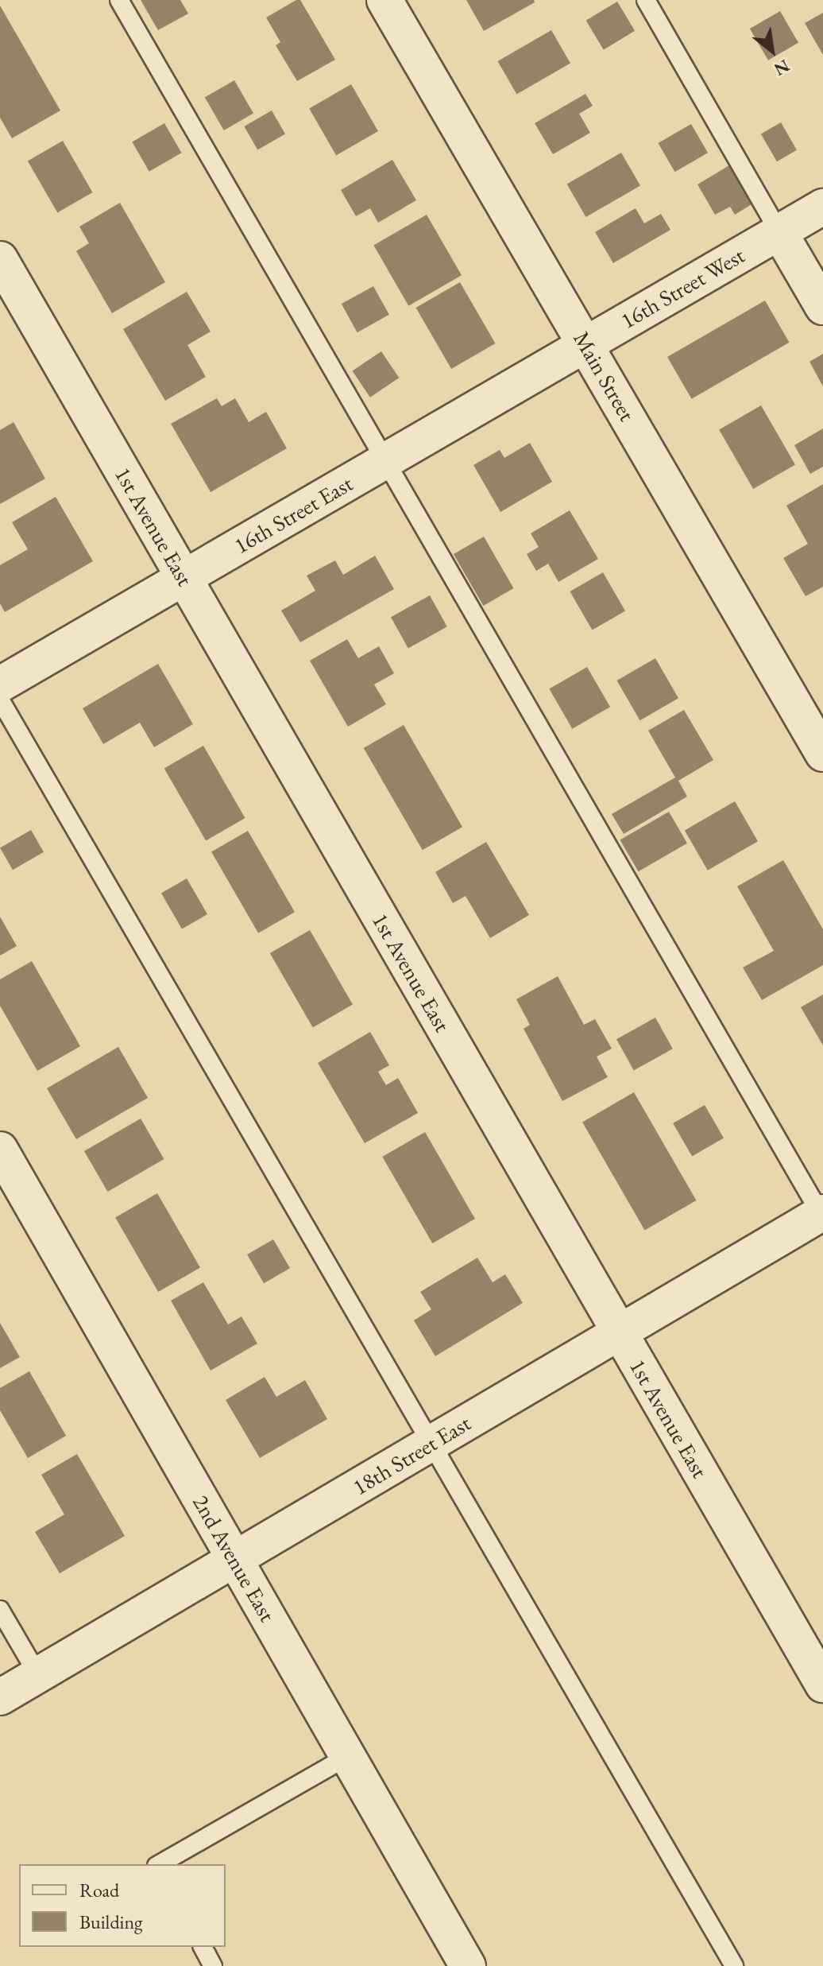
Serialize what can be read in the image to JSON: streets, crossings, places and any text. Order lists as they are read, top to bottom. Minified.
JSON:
{"streets":{"street":["16th Street West","Main Street","16th Street East","1st Avenue East","18th Street East","2nd Avenue East"]},"crossings":[["16th Street West","Main Street"],["16th Street West","16th Street East"],["Main Street","16th Street East"],["16th Street East","1st Avenue East"],["1st Avenue East","18th Street East"],["18th Street East","2nd Avenue East"]],"legend":["Road","Building"],"north":"bottom right"}
